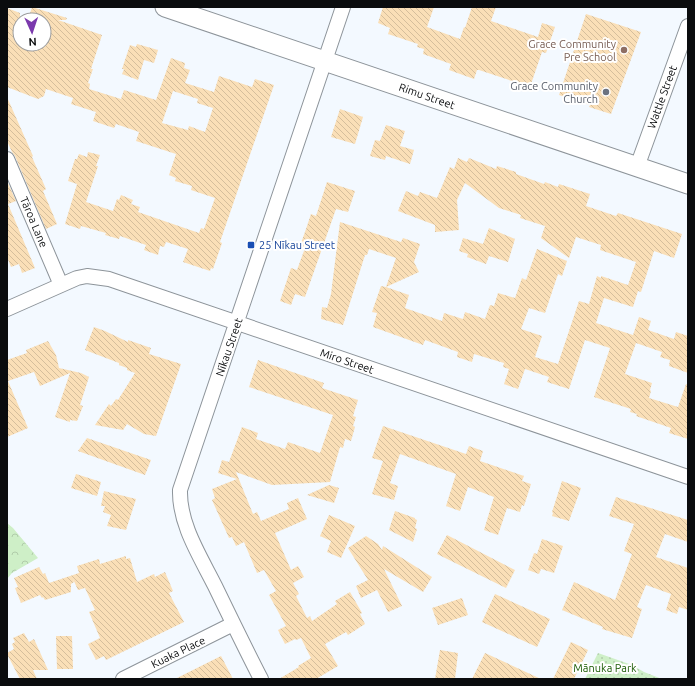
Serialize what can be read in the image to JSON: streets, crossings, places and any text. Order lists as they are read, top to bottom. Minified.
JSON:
{"streets":{"street":["Rimu Street","Wattle Street","Tāroa Lane","Nīkau Street","Miro Street","Kuaka Place"]},"crossings":[["Rimu Street","Wattle Street"],["Rimu Street","Nīkau Street"],["Tāroa Lane","Miro Street"],["Nīkau Street","Miro Street"],["Nīkau Street","Kuaka Place"]],"parks":["Mānuka Park"],"places":{"other":["Grace Community Pre School","Grace Community Church"],"transit":["25 Nīkau Street"]},"north":"bottom"}
